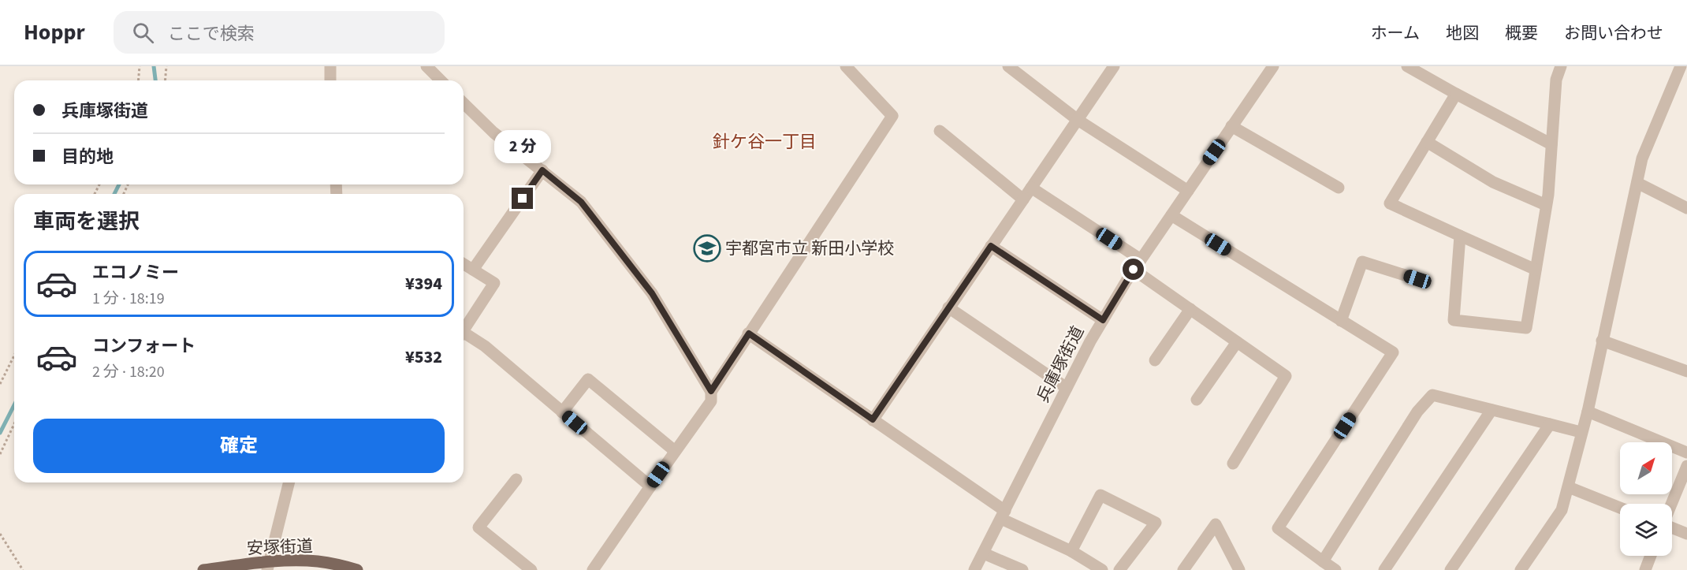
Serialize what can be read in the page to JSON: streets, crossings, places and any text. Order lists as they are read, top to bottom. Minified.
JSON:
{"streets":{"main road":["安塚街道"],"street":["兵庫塚街道"]},"districts":["針ケ谷一丁目"],"places":{"school or university":["宇都宮市立 新田小学校"]},"north":"top right","page":{"header":"Hoppr","search":"ここで検索","nav":["ホーム","地図","概要","お問い合わせ"],"banner":["兵庫塚街道","目的地"],"bubble":"2 分","heading":"車両を選択","list":[{"name":"エコノミー","note":"1 分 · 18:19","value":"¥394"},{"name":"コンフォート","note":"2 分 · 18:20","value":"¥532"}],"buttons":"確定"}}
